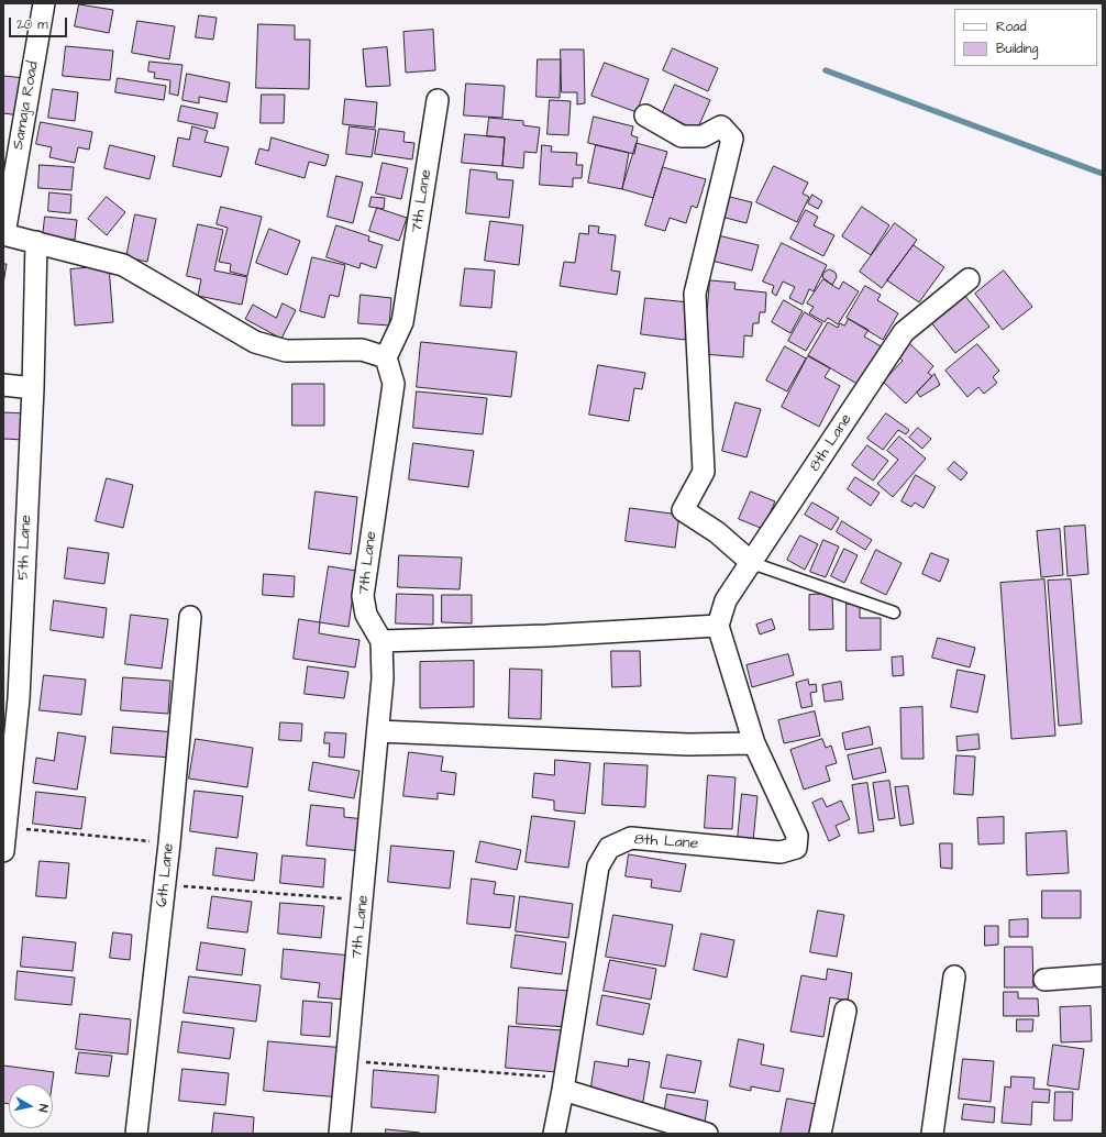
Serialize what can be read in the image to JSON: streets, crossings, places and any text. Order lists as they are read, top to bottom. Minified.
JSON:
{"streets":{"street":["Samaja Road","7th Lane","8th Lane","5th Lane","6th Lane"]},"legend":["Road","Building"],"scale_bar":"20 m","north":"right"}
